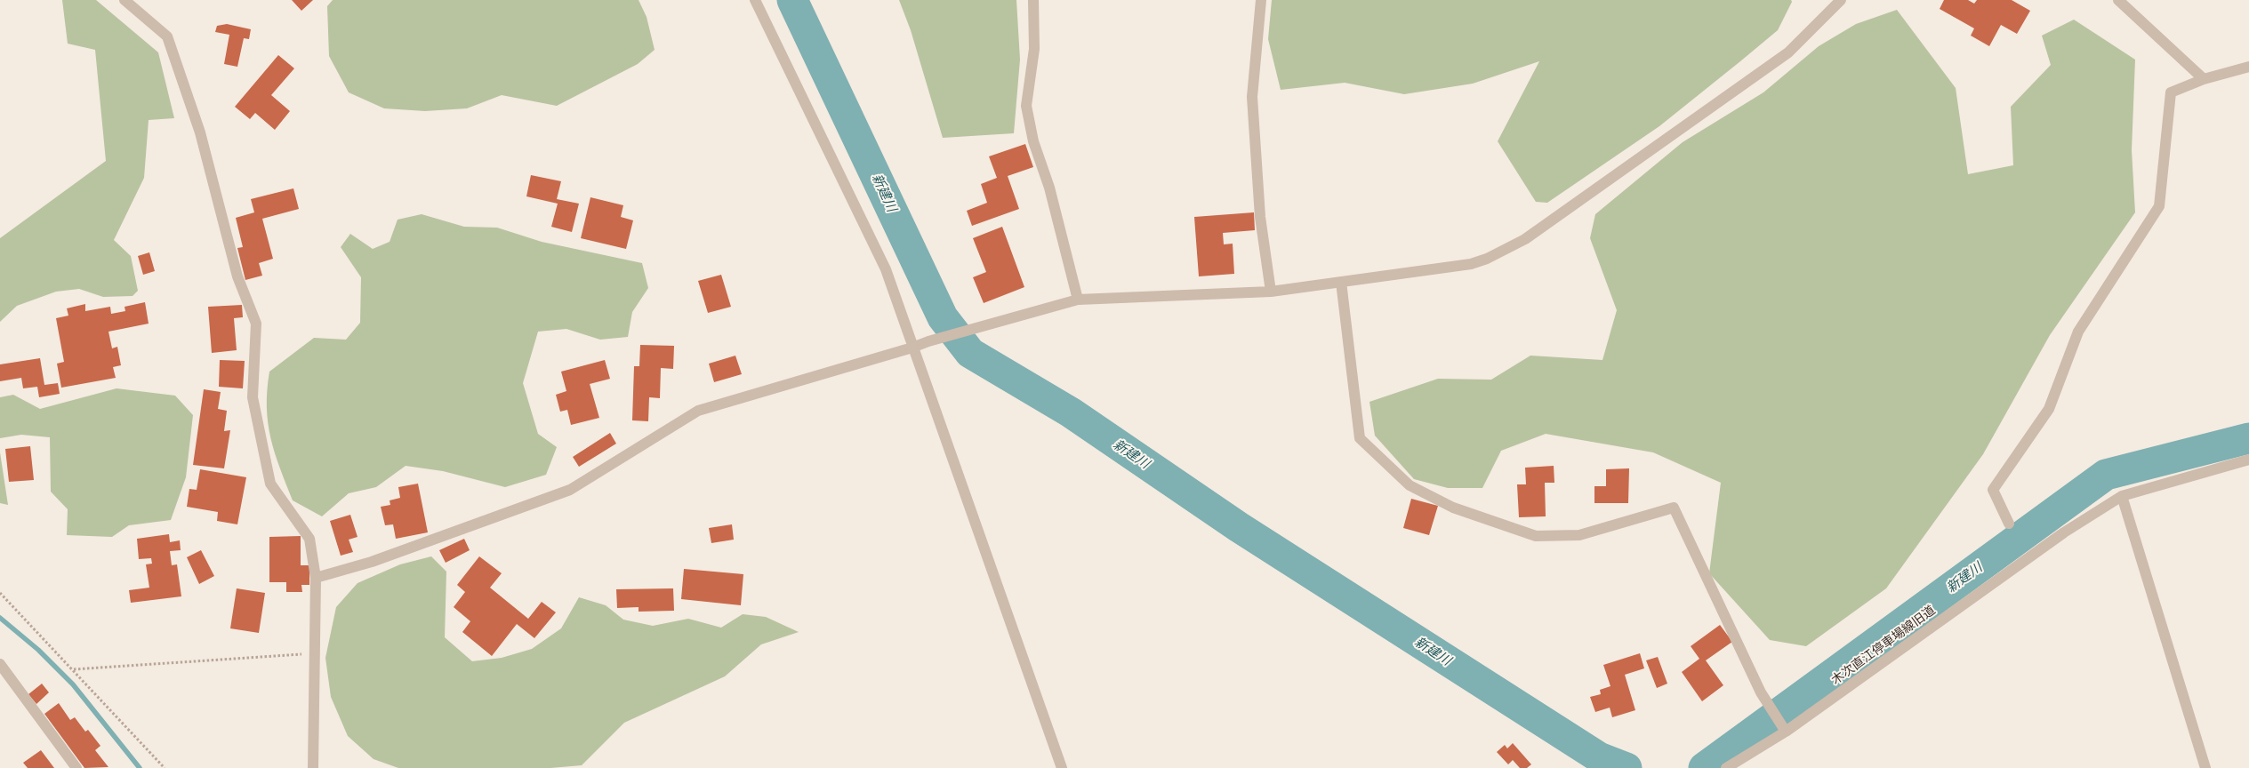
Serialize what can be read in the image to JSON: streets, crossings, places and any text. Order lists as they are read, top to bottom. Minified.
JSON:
{"streets":{"street":["木次直江停車場線旧道"]},"water":["新建川"]}
